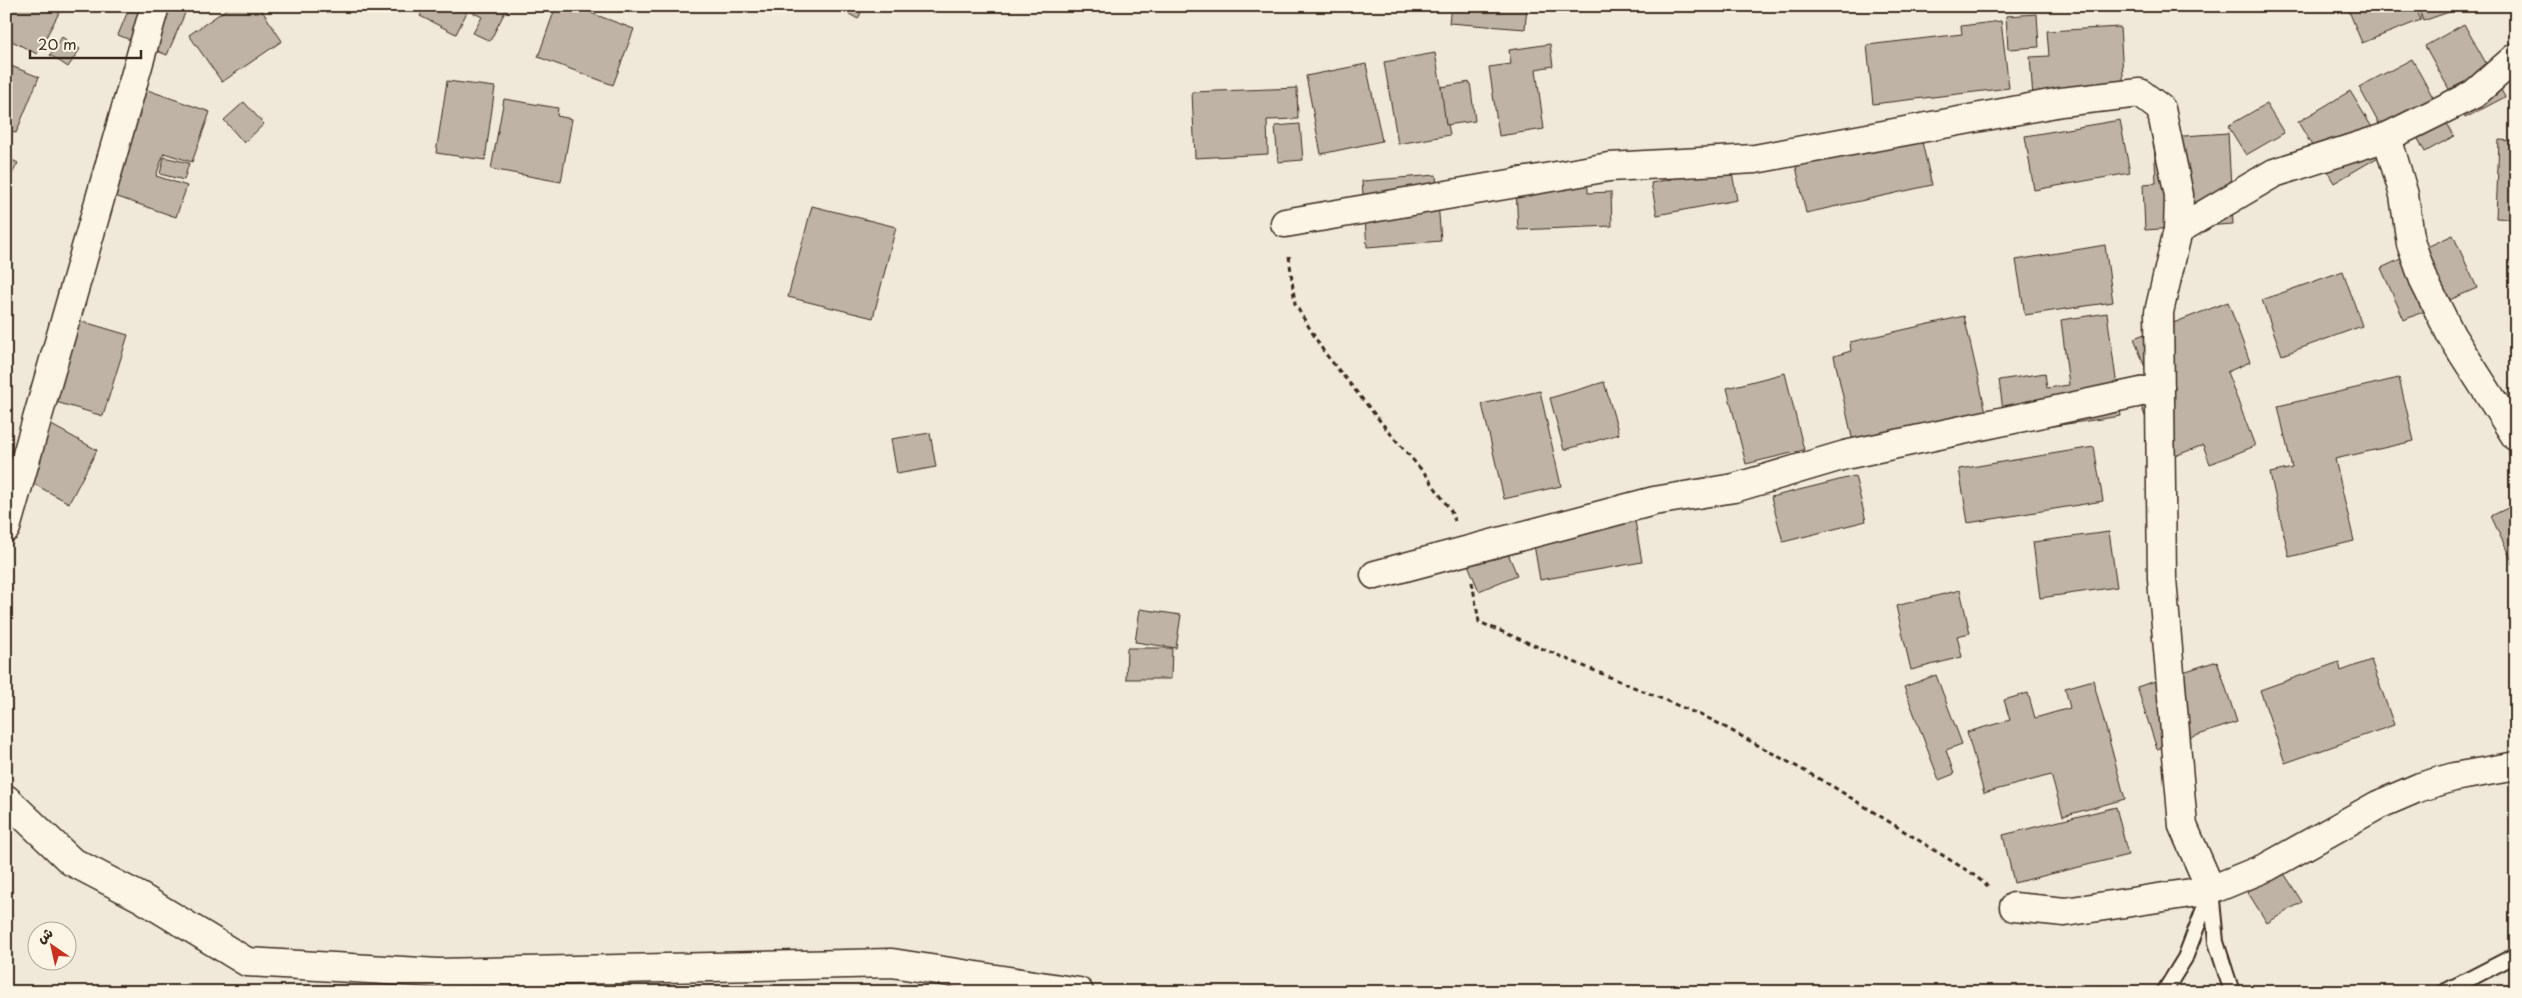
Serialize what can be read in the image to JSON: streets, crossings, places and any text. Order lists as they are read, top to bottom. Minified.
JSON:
{"scale_bar":"20 m","north":"top left"}
